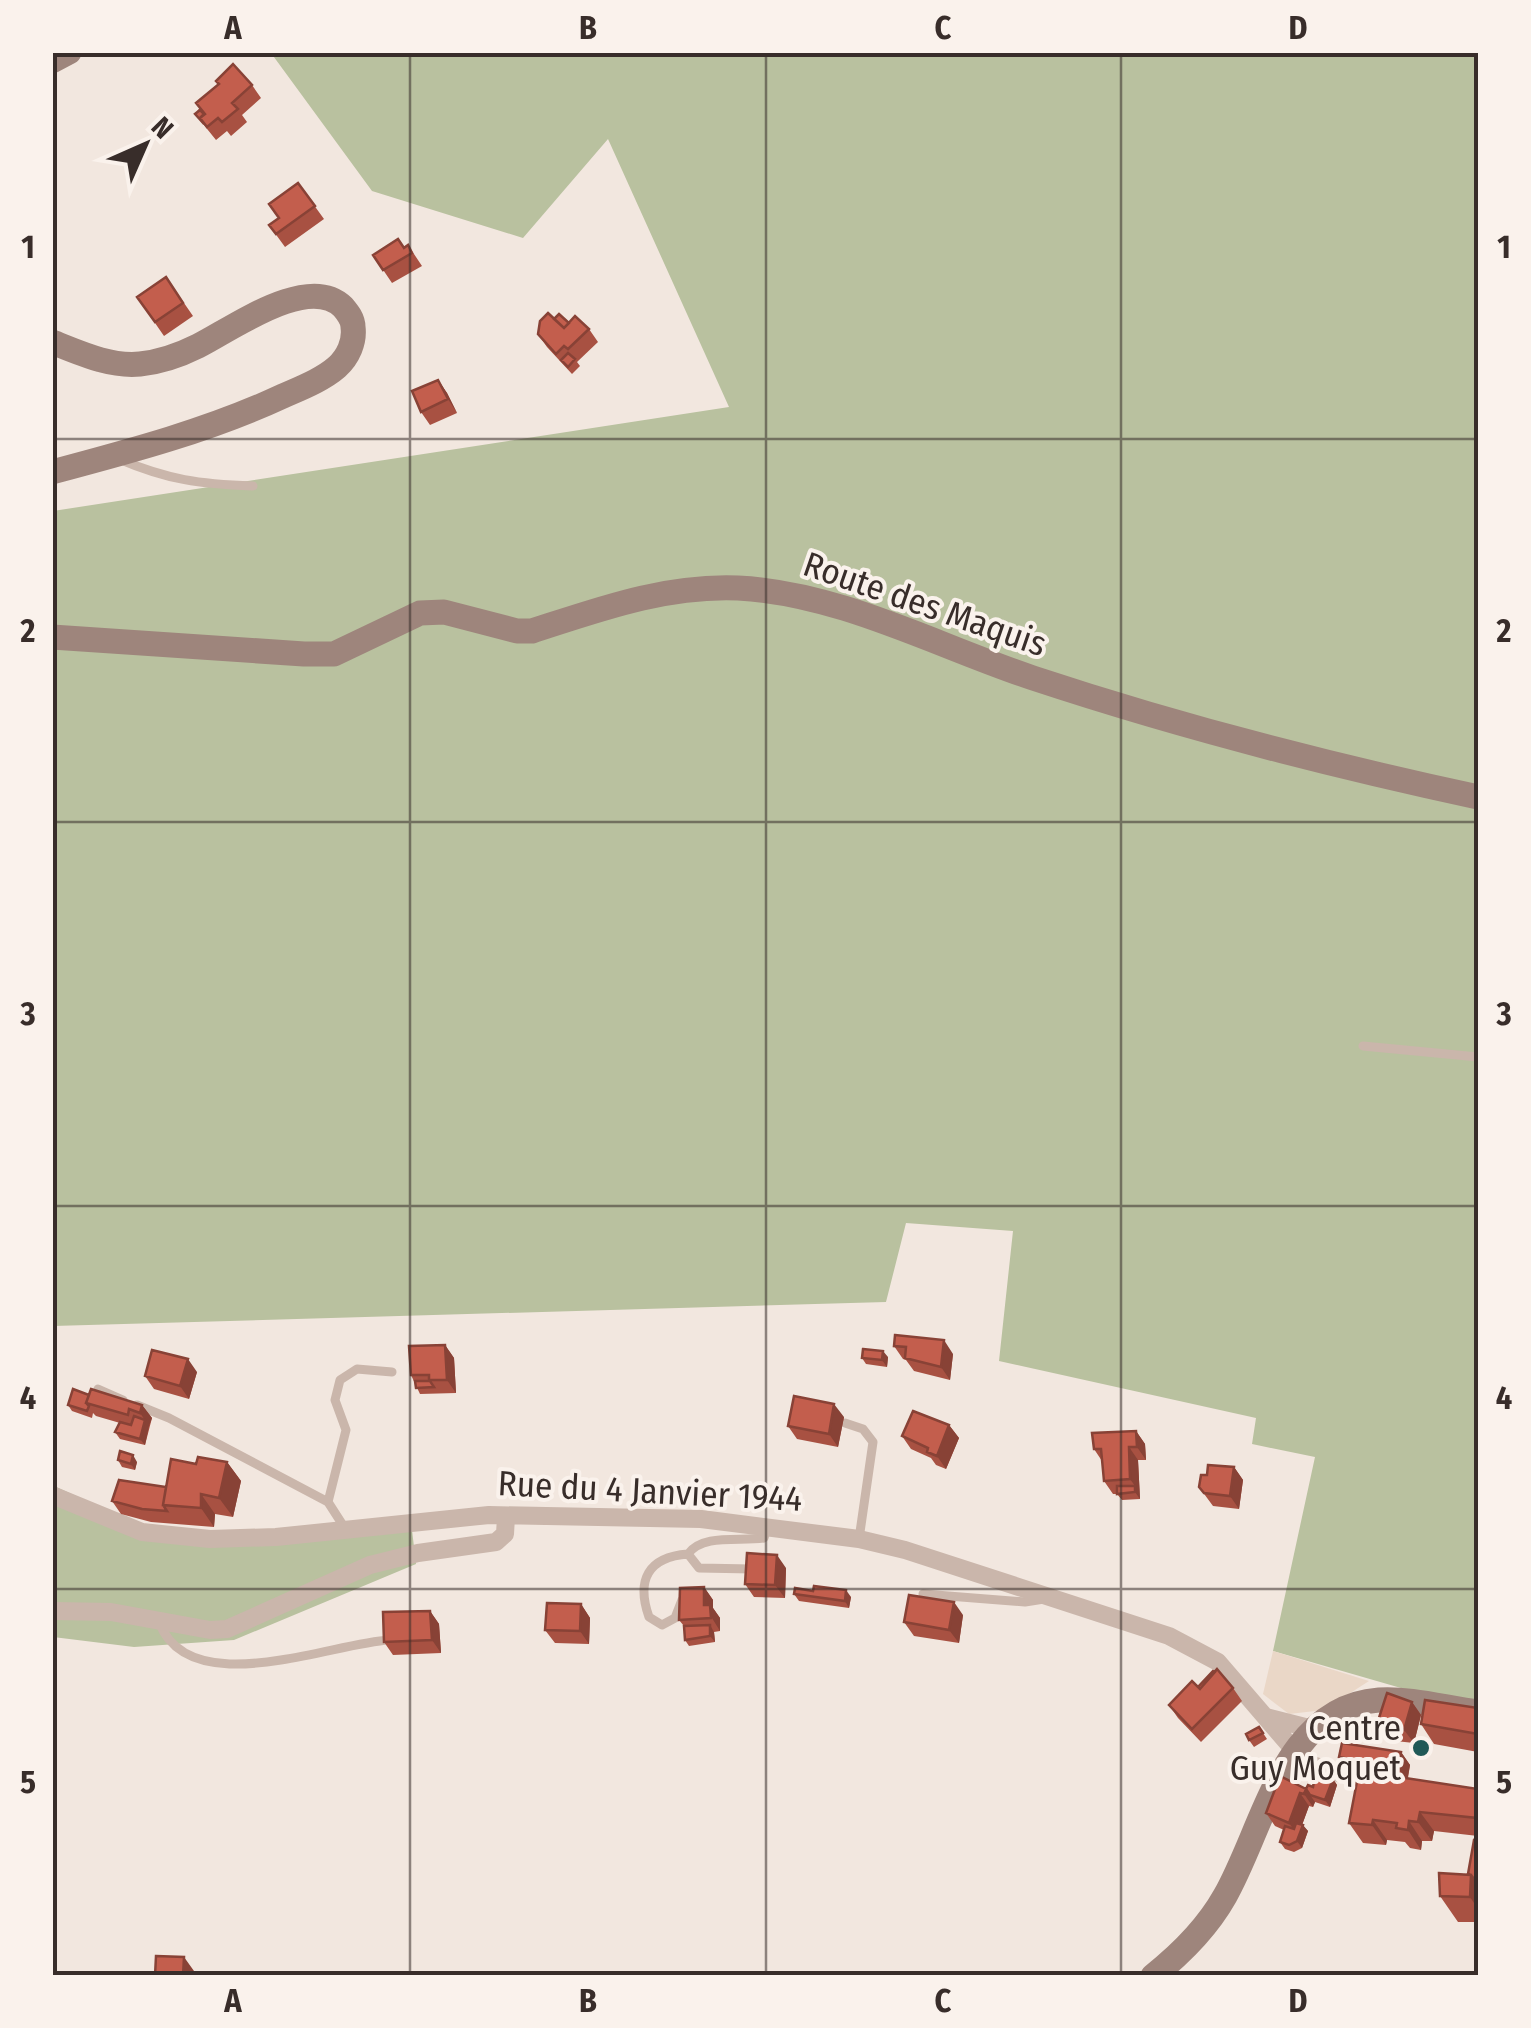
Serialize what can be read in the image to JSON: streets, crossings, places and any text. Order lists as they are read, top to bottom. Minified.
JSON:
{"streets":{"street":["Route des Maquis","Rue du 4 Janvier 1944"]},"places":["Centre Guy Moquet"],"north":"top right","grid":{"columns":["A","B","C","D"],"rows":["1","2","3","4","5"]}}
